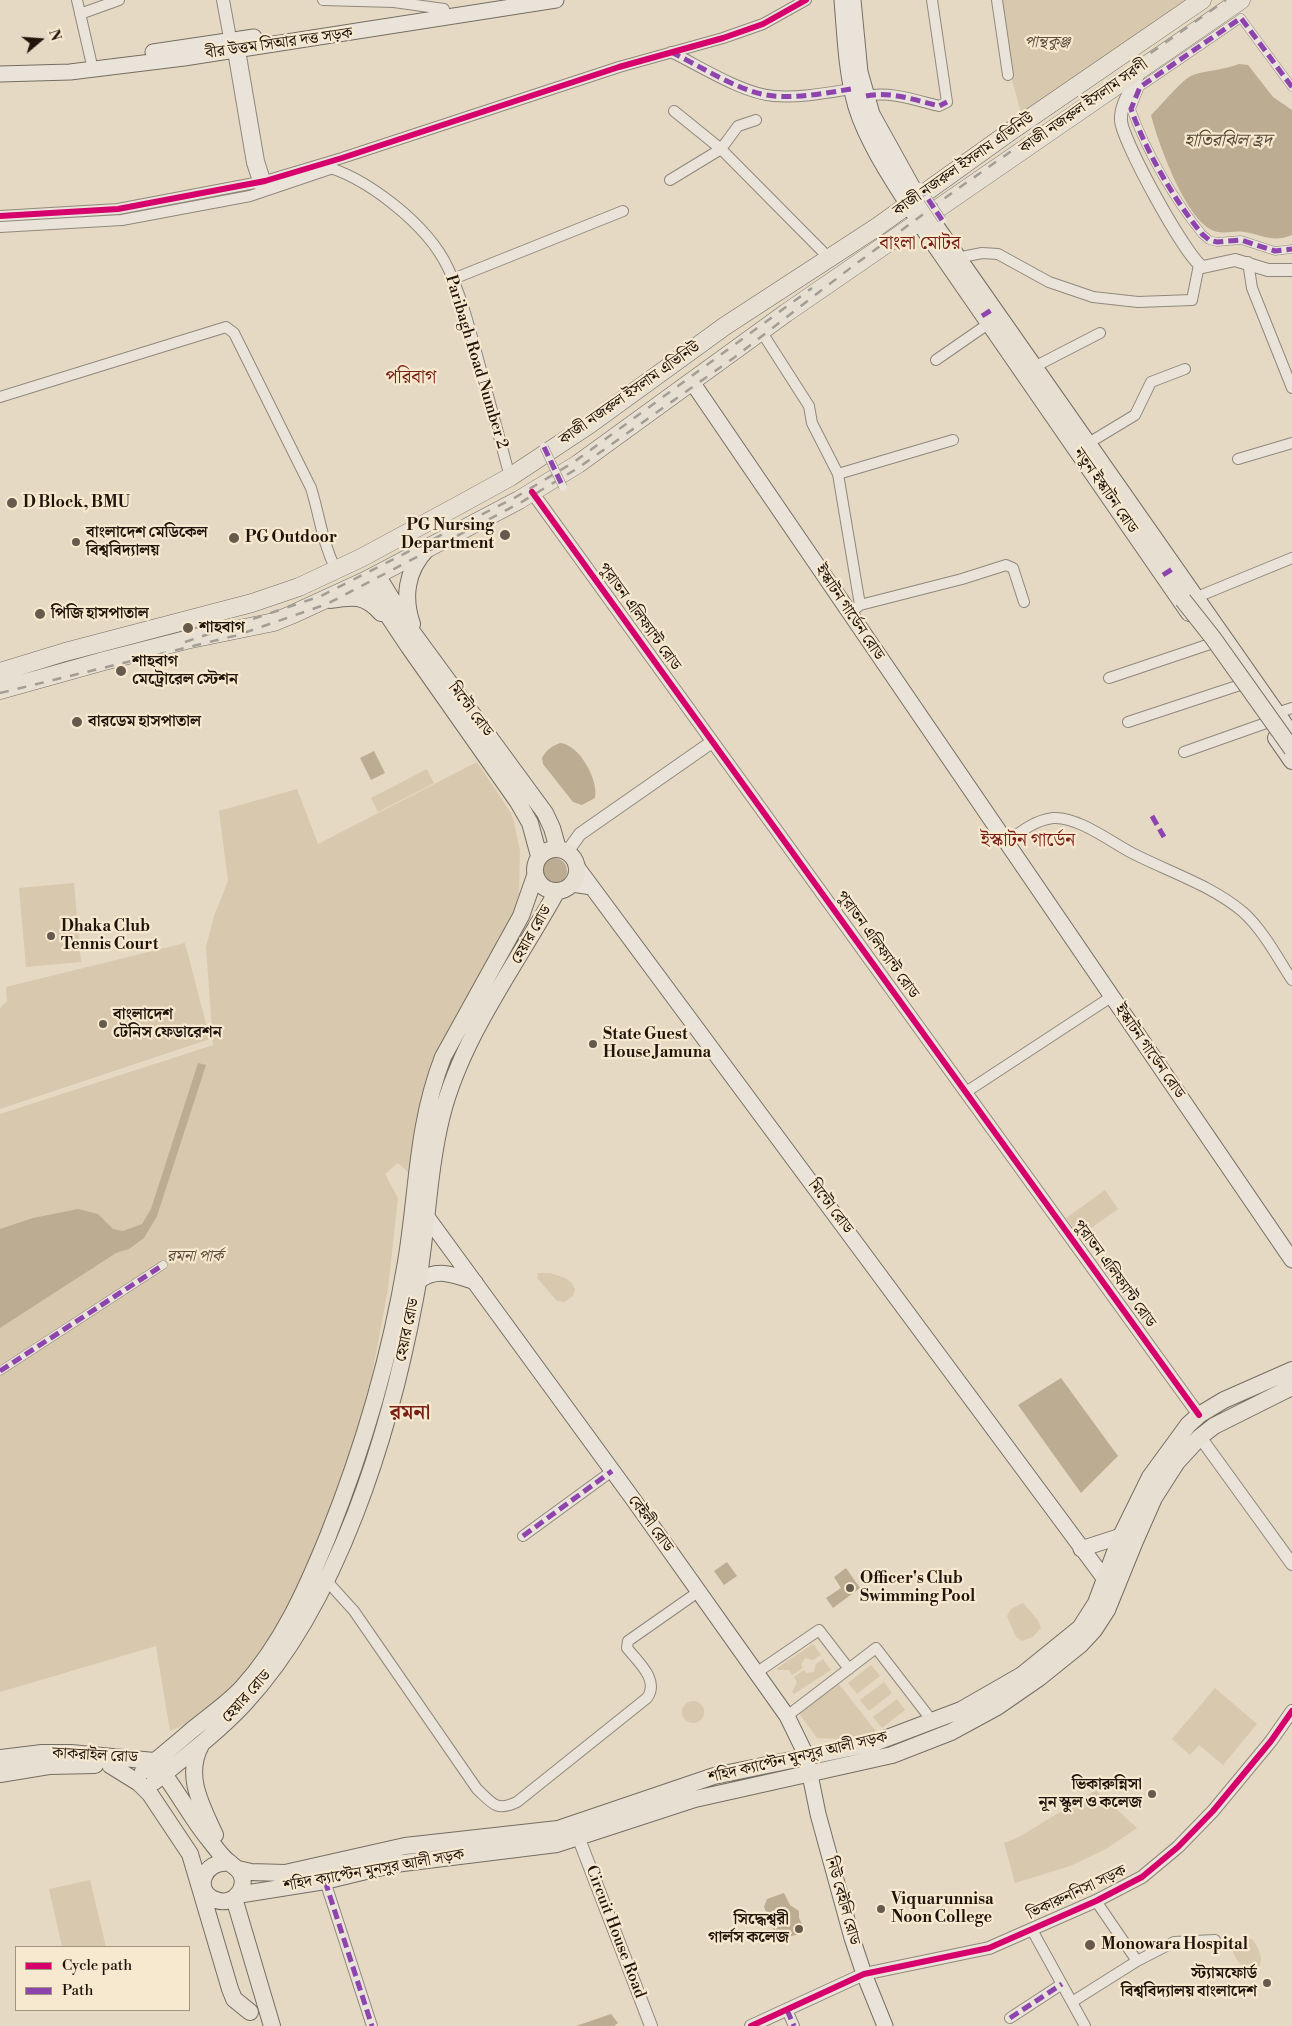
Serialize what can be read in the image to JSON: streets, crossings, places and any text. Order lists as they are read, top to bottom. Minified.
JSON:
{"streets":{"highway":["কাজী নজরুল ইসলাম সরণী","কাজী নজরুল ইসলাম এভিনিউ"],"main road":["বীর উত্তম সিআর দত্ত সড়ক","নতুন ইস্কাটন রোড","ইস্কাটন গার্ডেন রোড","মিন্টো রোড","হেয়ার রোড","বেইলী রোড","কাকরাইল রোড","শহিদ ক্যাপ্টেন মুনসুর আলী সড়ক","নিউ বেইলি রোড"],"street":["Paribagh Road Number 2","পুরাতন এলিফ্যান্ট রোড","ভিকারুননিসা সড়ক","Circuit House Road"]},"crossings":[["কাজী নজরুল ইসলাম সরণী","কাজী নজরুল ইসলাম এভিনিউ"],["কাজী নজরুল ইসলাম সরণী","নতুন ইস্কাটন রোড"],["কাজী নজরুল ইসলাম এভিনিউ","Paribagh Road Number 2"],["কাজী নজরুল ইসলাম এভিনিউ","নতুন ইস্কাটন রোড"],["কাজী নজরুল ইসলাম এভিনিউ","ইস্কাটন গার্ডেন রোড"],["কাজী নজরুল ইসলাম এভিনিউ","পুরাতন এলিফ্যান্ট রোড"],["কাজী নজরুল ইসলাম এভিনিউ","মিন্টো রোড"],["পুরাতন এলিফ্যান্ট রোড","শহিদ ক্যাপ্টেন মুনসুর আলী সড়ক"],["মিন্টো রোড","হেয়ার রোড"],["মিন্টো রোড","শহিদ ক্যাপ্টেন মুনসুর আলী সড়ক"],["হেয়ার রোড","বেইলী রোড"],["হেয়ার রোড","কাকরাইল রোড"],["বেইলী রোড","শহিদ ক্যাপ্টেন মুনসুর আলী সড়ক"],["বেইলী রোড","নিউ বেইলি রোড"],["শহিদ ক্যাপ্টেন মুনসুর আলী সড়ক","নিউ বেইলি রোড"],["শহিদ ক্যাপ্টেন মুনসুর আলী সড়ক","Circuit House Road"],["ভিকারুননিসা সড়ক","নিউ বেইলি রোড"]],"districts":["বাংলা মোটর","পরিবাগ","ইস্কাটন গার্ডেন","রমনা"],"water":["হাতিরঝিল হ্রদ"],"parks":["পান্থকুঞ্জ","রমনা পার্ক"],"places":["D Block, BMU","PG Nursing Department","PG Outdoor","বাংলাদেশ মেডিকেল বিশ্ববিদ্যালয়","পিজি হাসপাতাল","শাহবাগ","শাহবাগ মেট্রোরেল স্টেশন","বারডেম হাসপাতাল","Dhaka Club Tennis Court","বাংলাদেশ টেনিস ফেডারেশন","State Guest House Jamuna","Officer's Club Swimming Pool","ভিকারুন্নিসা নূন স্কুল ও কলেজ","Viquarunnisa Noon College","সিদ্ধেশ্বরী গার্লস কলেজ","Monowara Hospital","স্ট্যামফোর্ড বিশ্ববিদ্যালয় বাংলাদেশ"],"legend":["Cycle path","Path"],"north":"right"}
